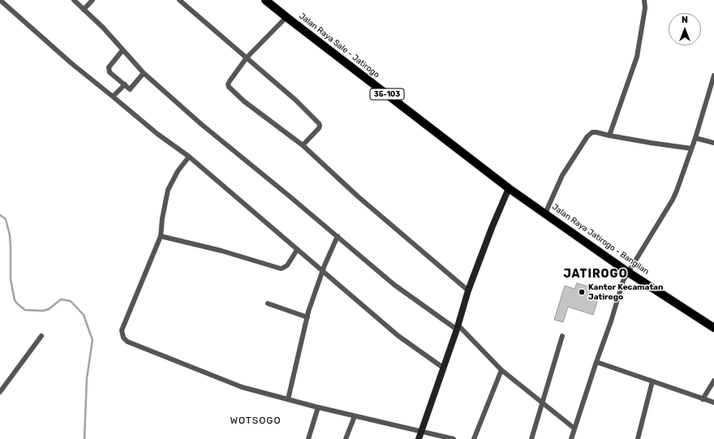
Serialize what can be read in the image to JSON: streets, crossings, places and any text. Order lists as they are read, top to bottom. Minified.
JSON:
{"streets":{"main road":["Jalan Raya Sale - Jatirogo","35-103","Jalan Raya Jatirogo - Bangilan"]},"crossings":[["Jalan Raya Sale - Jatirogo","Jalan Raya Jatirogo - Bangilan"]],"districts":["JATIROGO","WOTSOGO"],"places":["Kantor Kecamatan Jatirogo"],"north":"top"}
